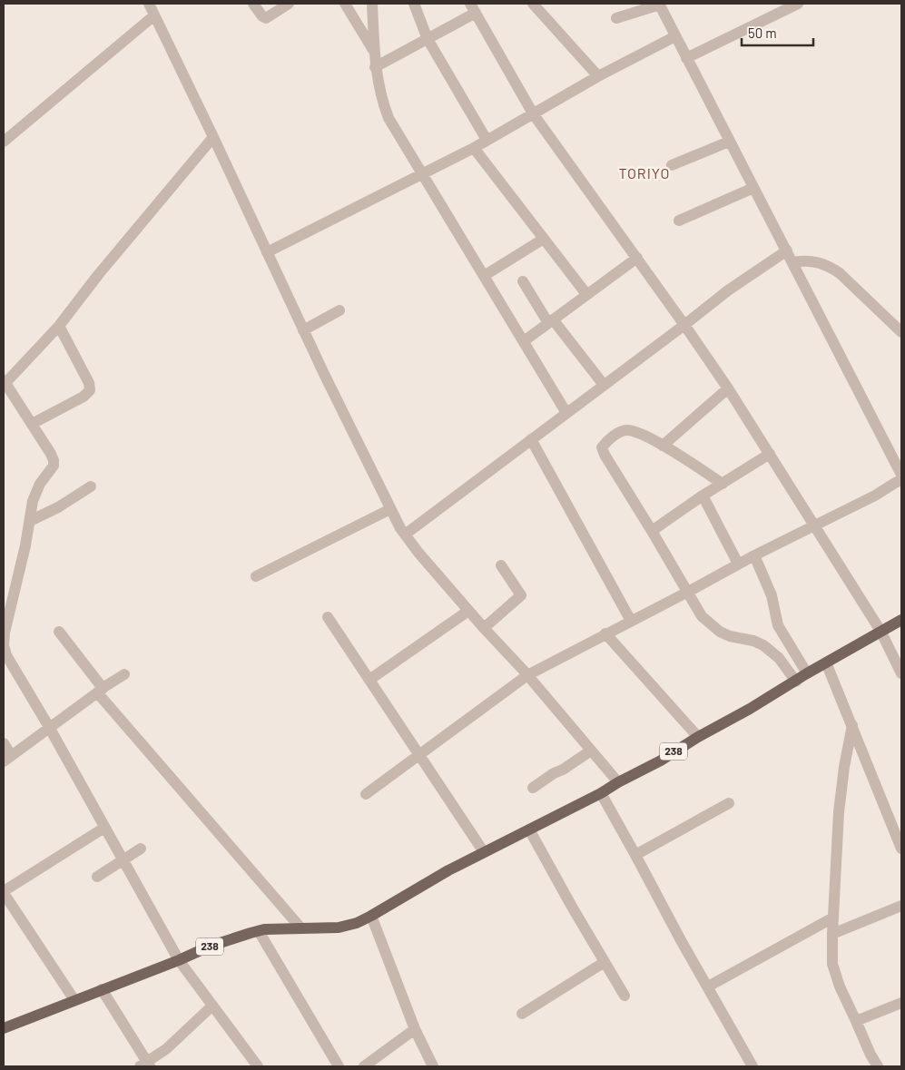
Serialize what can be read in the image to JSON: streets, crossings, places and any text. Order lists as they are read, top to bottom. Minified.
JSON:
{"streets":{"main road":["238"]},"districts":["TORIYO"],"scale_bar":"50 m"}
